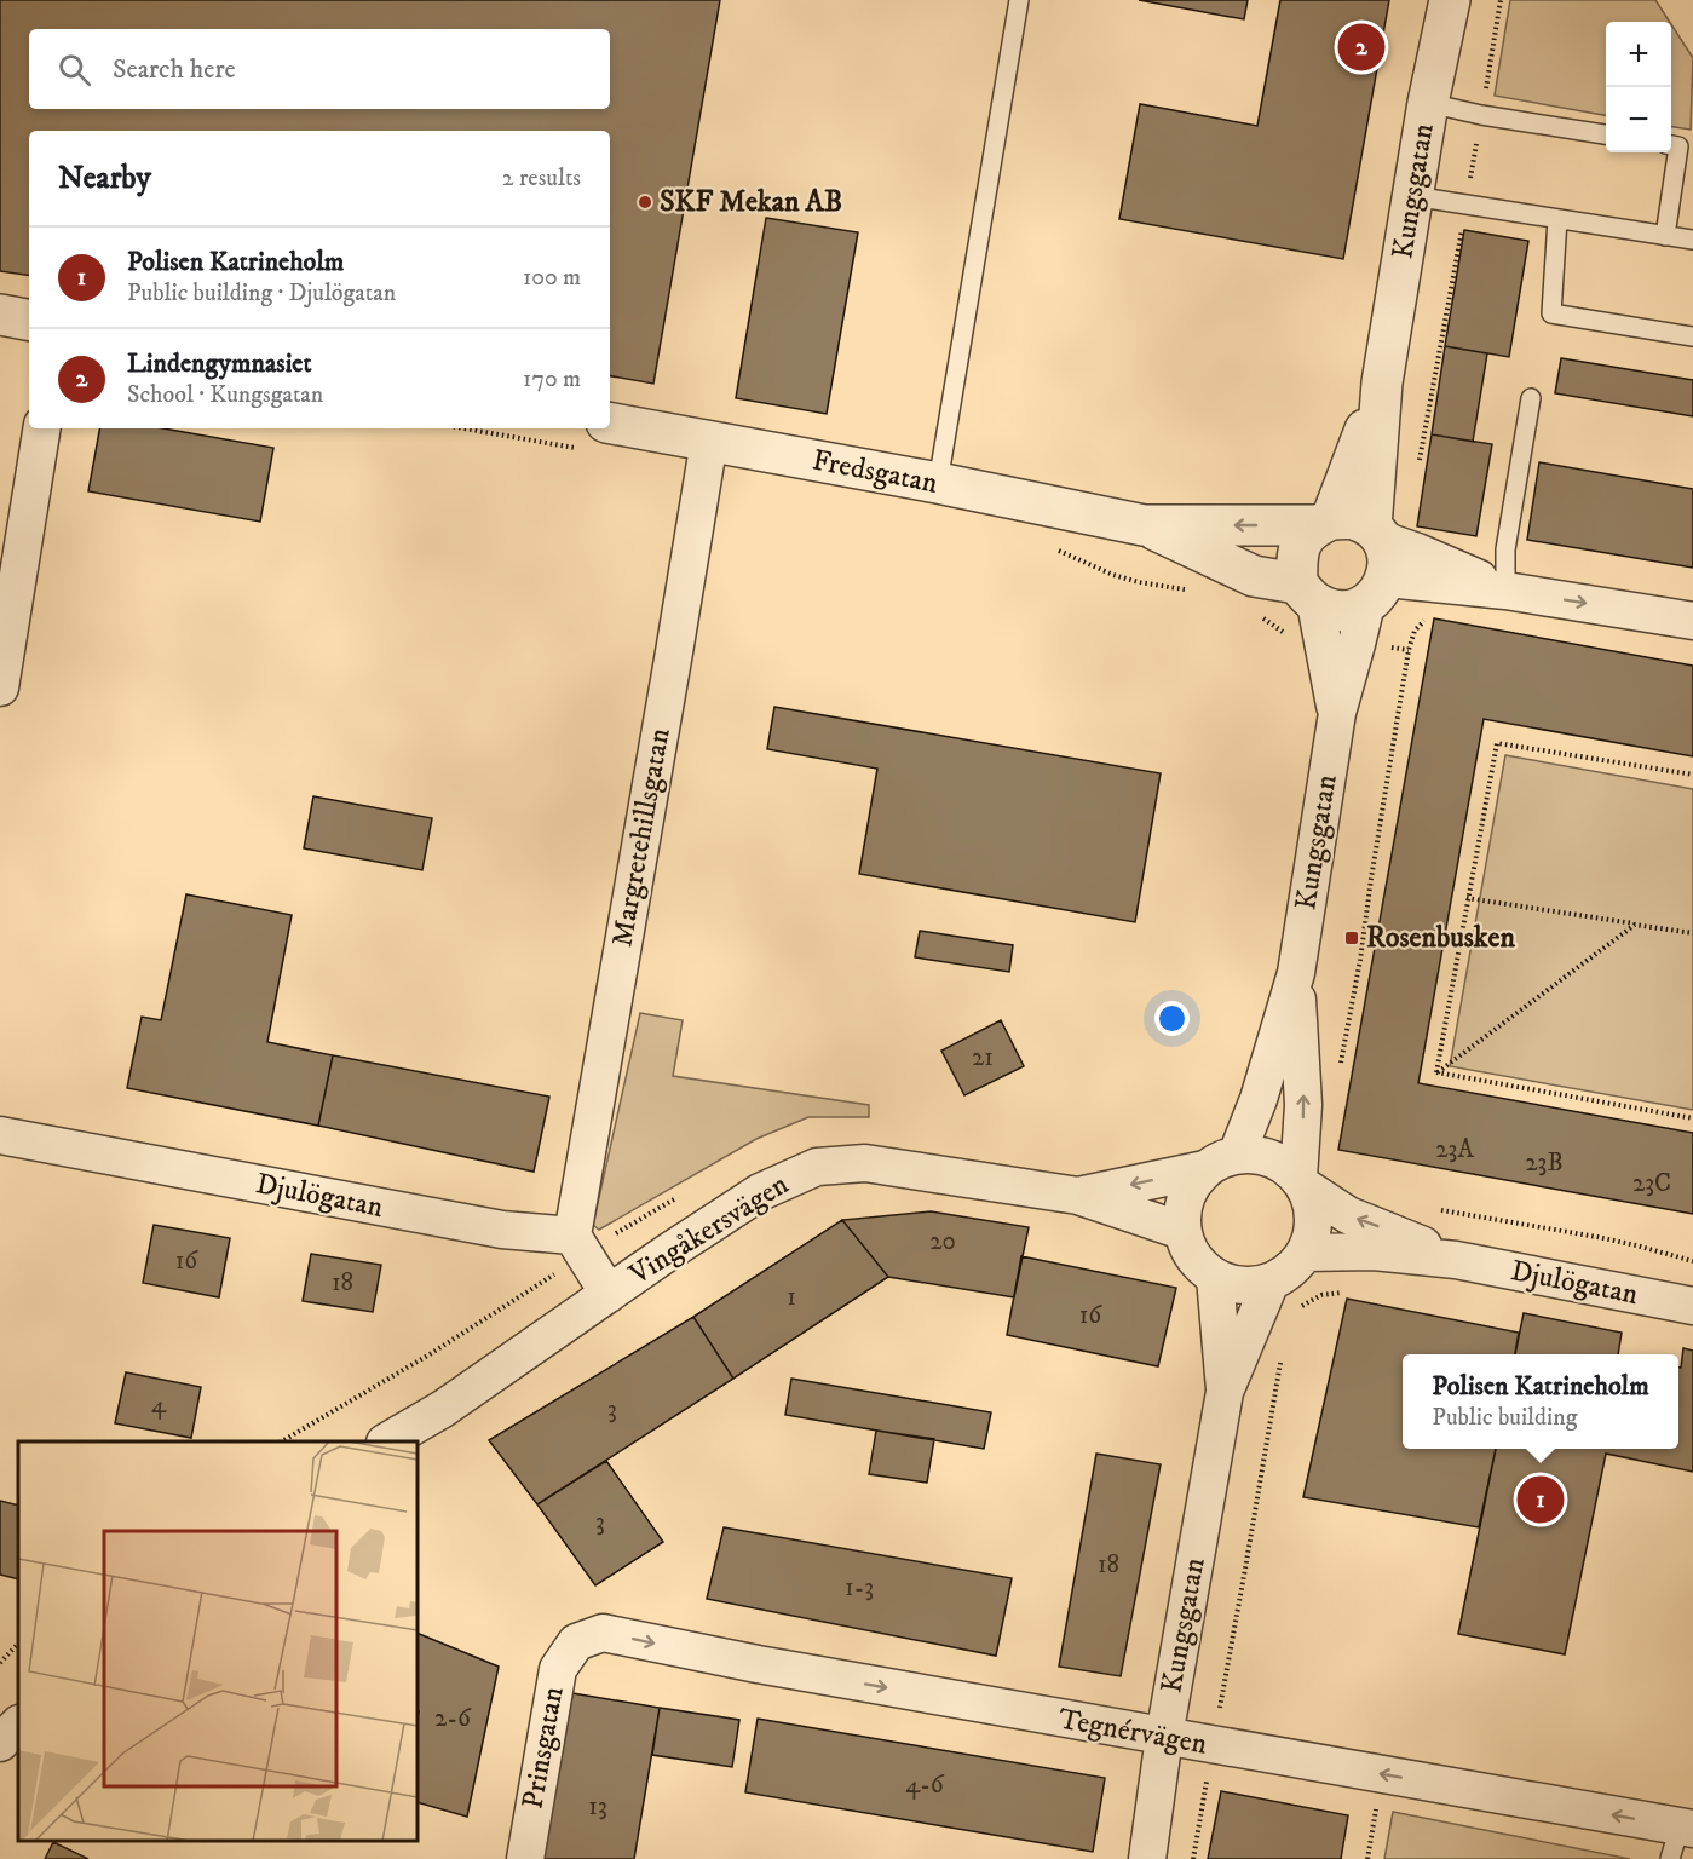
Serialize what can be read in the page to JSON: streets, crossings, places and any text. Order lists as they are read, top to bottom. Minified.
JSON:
{"streets":{"street":["Kungsgatan","Fredsgatan","Margretehillsgatan","Djulögatan","Vingåkersvägen","Tegnérvägen","Prinsgatan"]},"crossings":[["Kungsgatan","Fredsgatan"],["Kungsgatan","Djulögatan"],["Kungsgatan","Vingåkersvägen"],["Kungsgatan","Tegnérvägen"],["Fredsgatan","Margretehillsgatan"],["Margretehillsgatan","Djulögatan"],["Djulögatan","Vingåkersvägen"],["Tegnérvägen","Prinsgatan"]],"places":{"other":["SKF Mekan AB"],"transit":["Rosenbusken"]},"house_numbers":["21","23A","23B","23C","20","16","18","1","16","4","3","3","18","1-3","2-6","4-6","13"],"page":{"pins":["2","1"],"map_buttons":["+","−"],"search":"Search here","heading":["Nearby","2 results"],"list":[{"mark":"1","name":"Polisen Katrineholm","note":"Public building · Djulögatan","value":"100 m"},{"mark":"2","name":"Lindengymnasiet","note":"School · Kungsgatan","value":"170 m"}],"popup":["Polisen Katrineholm","Public building"]}}
